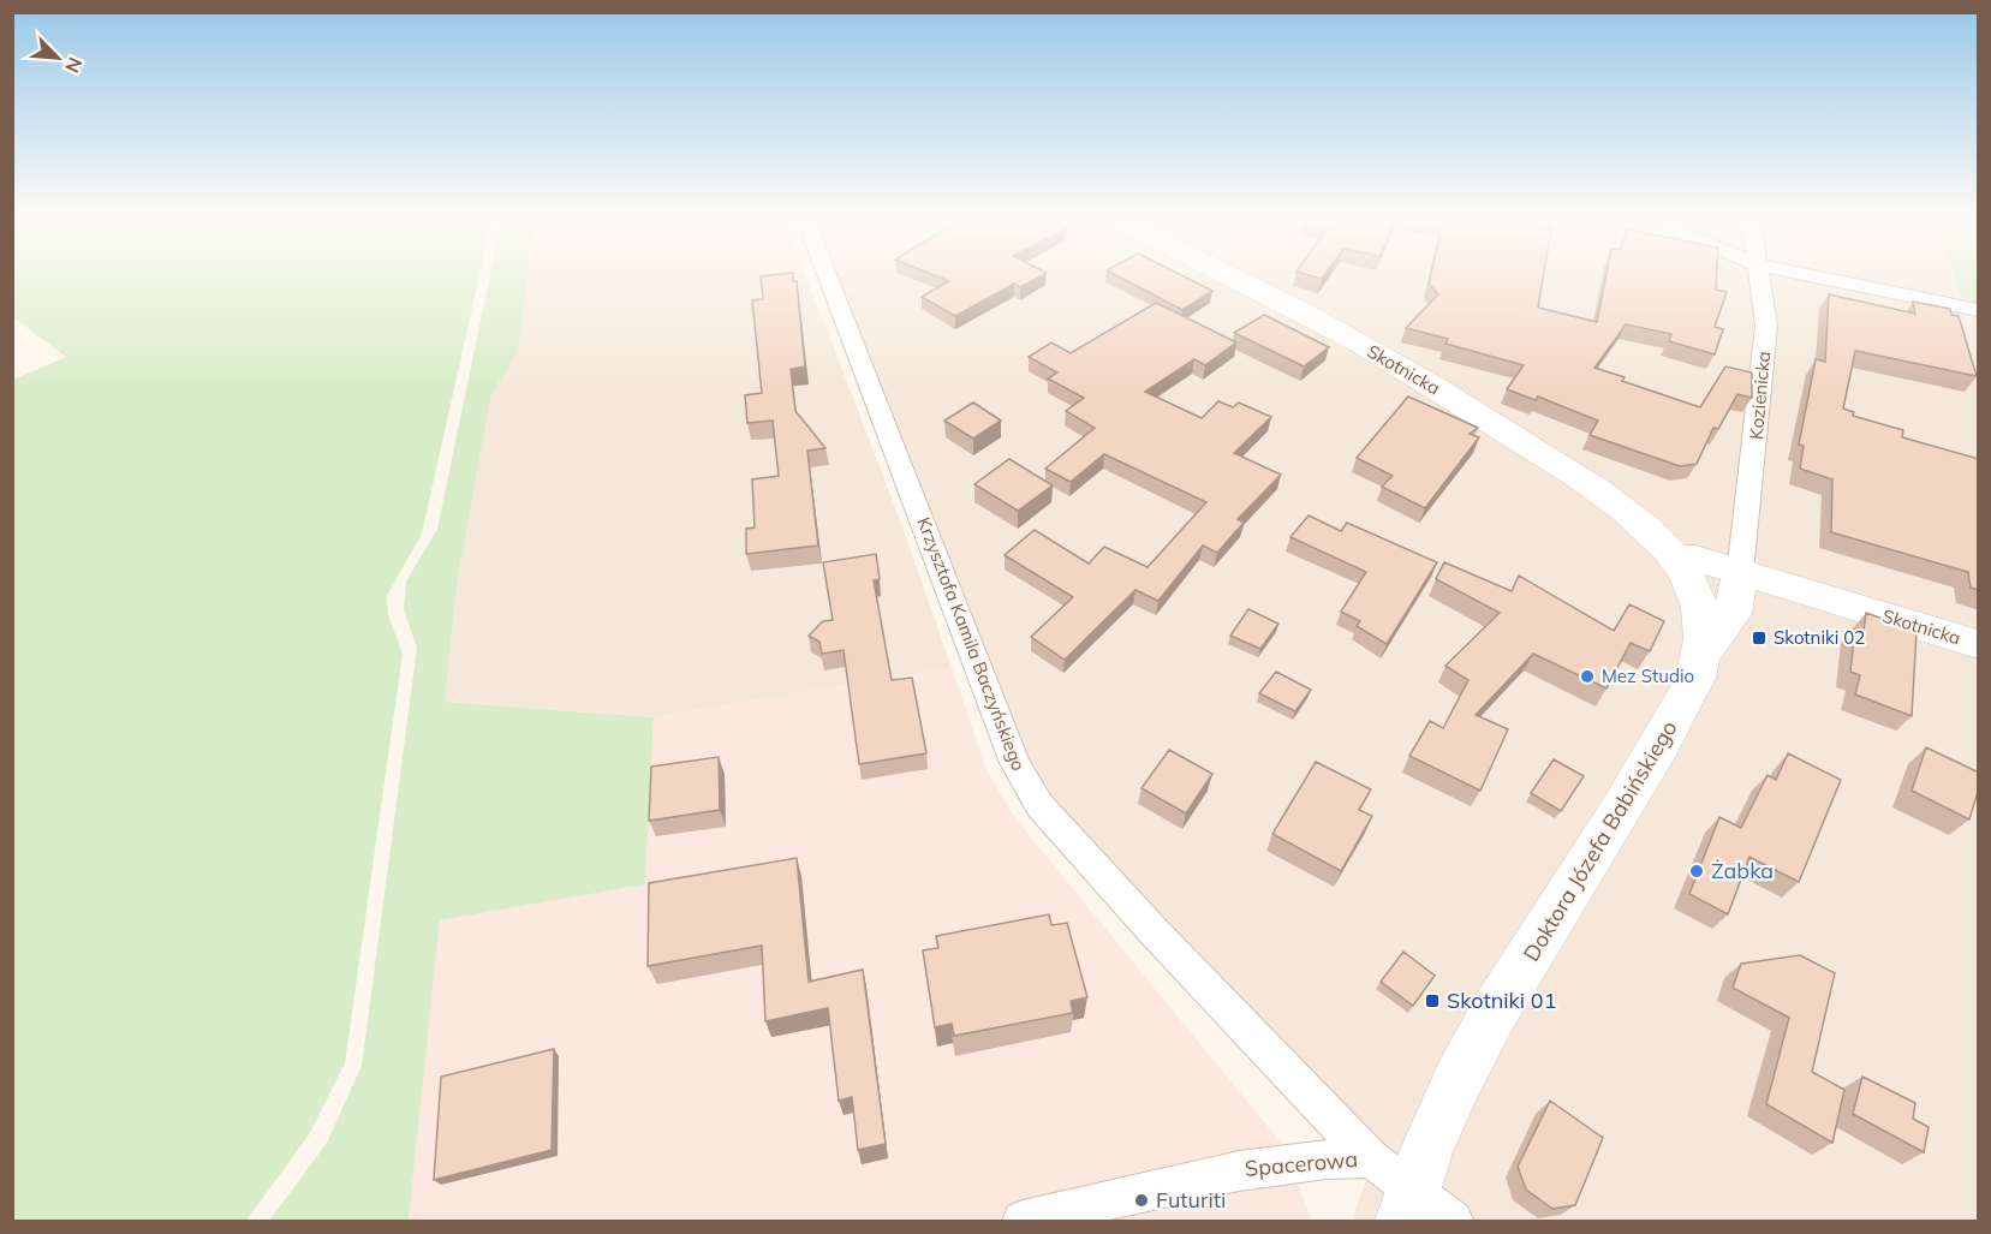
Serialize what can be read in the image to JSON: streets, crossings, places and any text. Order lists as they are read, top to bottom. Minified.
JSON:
{"streets":{"main road":["Skotnicka","Doktora Józefa Babińskiego"],"street":["Kozienicka","Krzysztofa Kamila Baczyńskiego","Spacerowa"]},"crossings":[["Skotnicka","Kozienicka"],["Skotnicka","Doktora Józefa Babińskiego"],["Krzysztofa Kamila Baczyńskiego","Doktora Józefa Babińskiego"],["Krzysztofa Kamila Baczyńskiego","Spacerowa"],["Doktora Józefa Babińskiego","Spacerowa"]],"places":{"transit":["Skotniki 02","Skotniki 01"],"other":["Mez Studio","Żabka","Futuriti"]},"north":"bottom right"}
